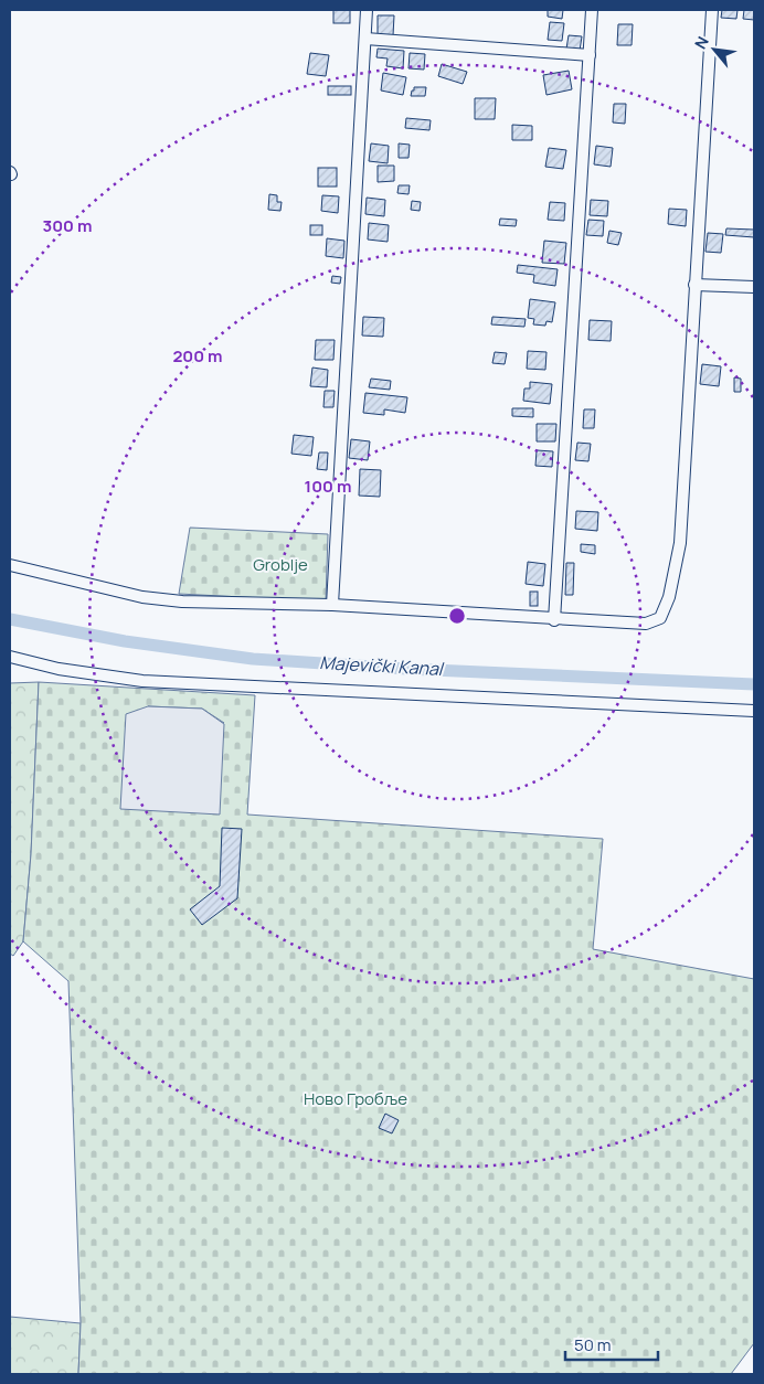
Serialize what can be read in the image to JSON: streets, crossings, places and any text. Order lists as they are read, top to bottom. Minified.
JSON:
{"water":["Majevički Kanal"],"parks":["Groblje","Ново Гробље"],"scale_bar":"50 m","north":"top left","rings":["300 m","200 m","100 m"]}
